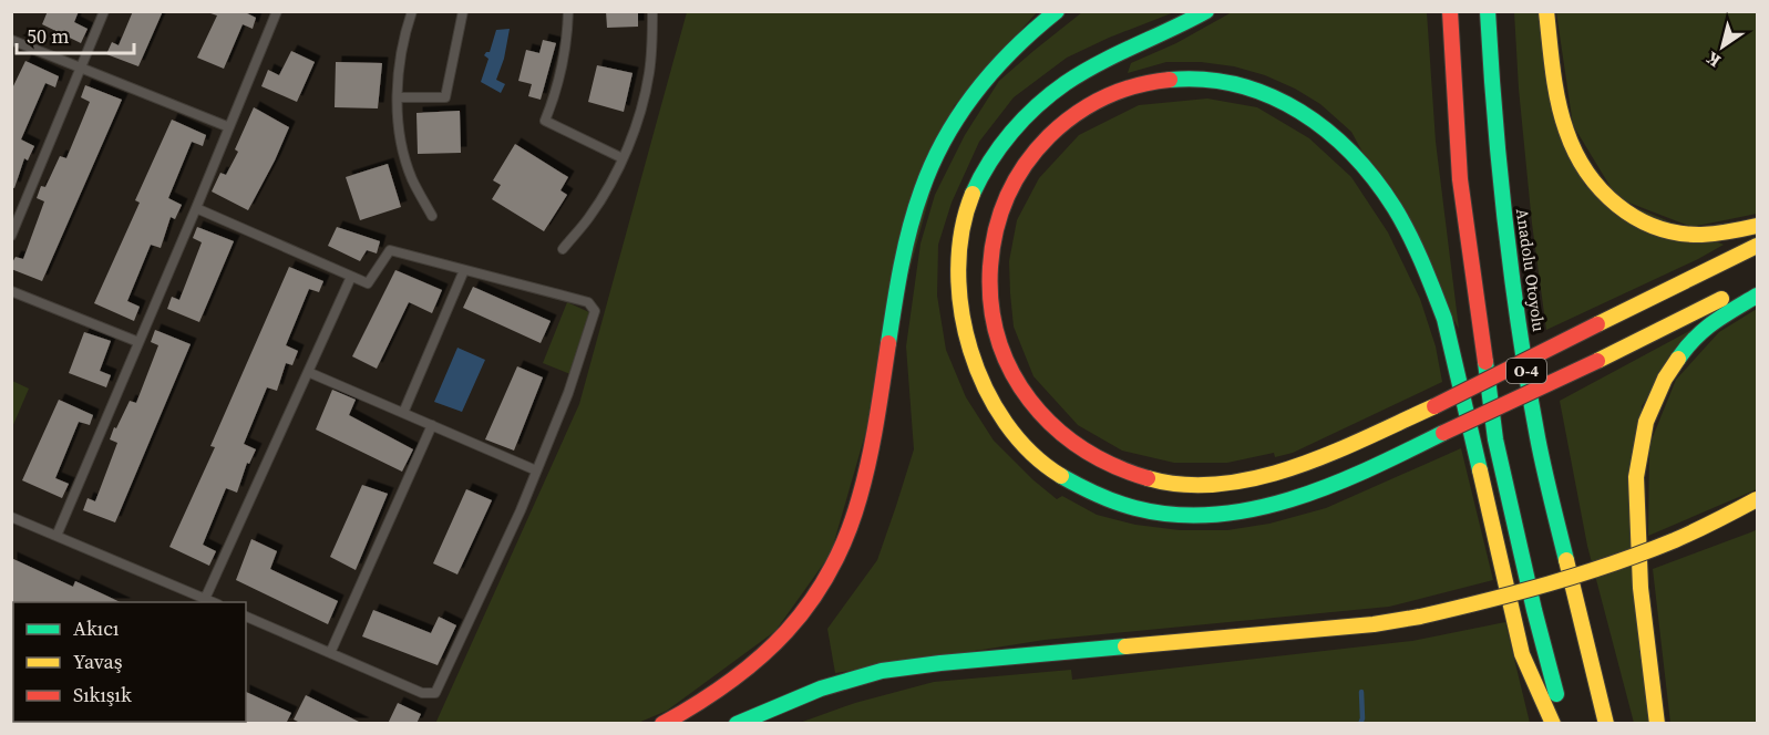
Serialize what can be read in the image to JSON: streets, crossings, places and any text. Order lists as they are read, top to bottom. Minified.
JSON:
{"streets":{"main road":["Anadolu Otoyolu","O-4"]},"legend":["Akıcı","Yavaş","Sıkışık"],"scale_bar":"50 m","north":"bottom left"}
